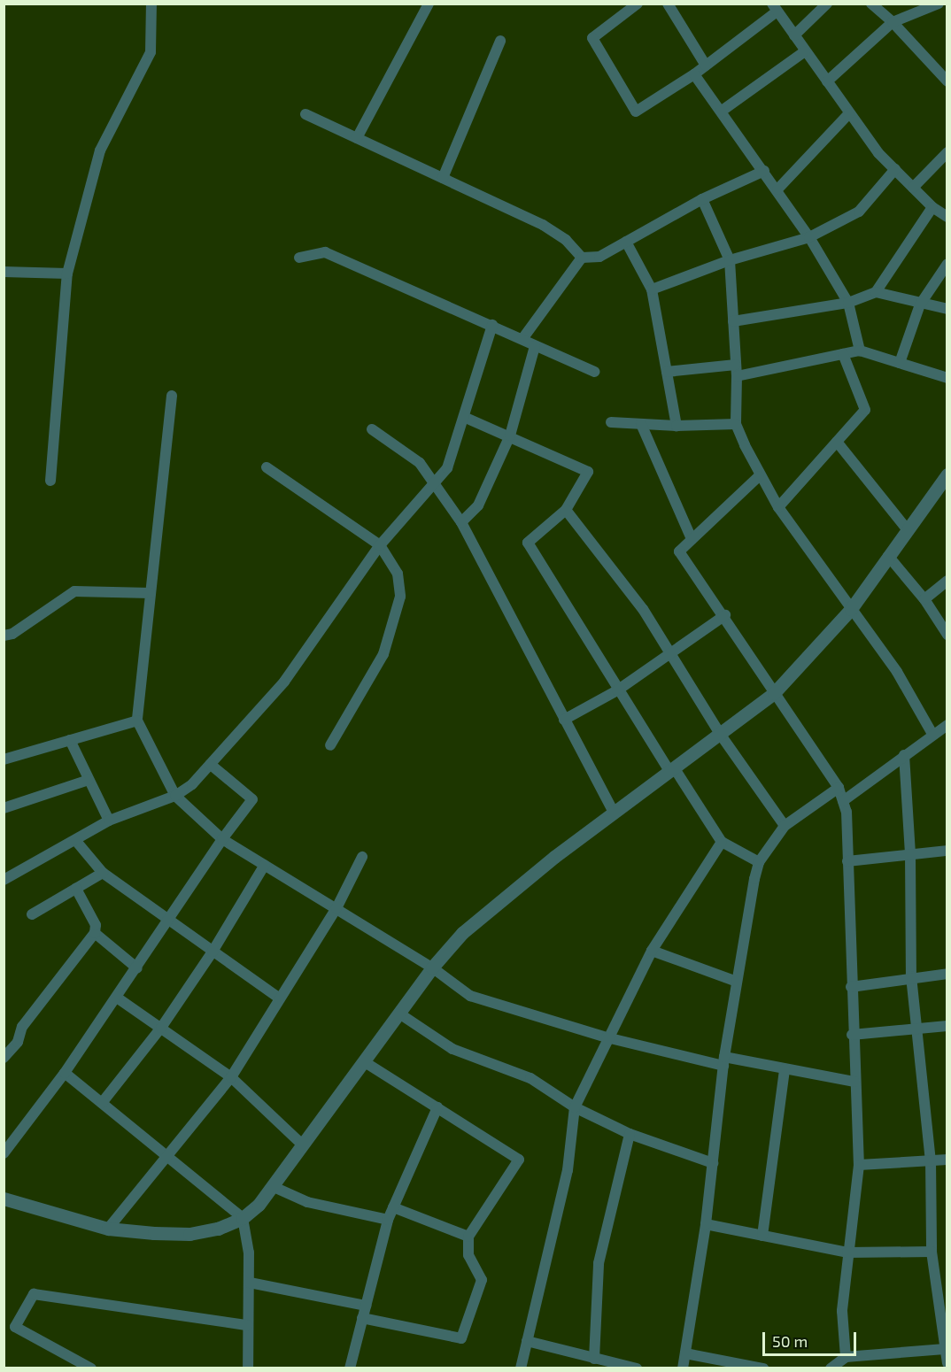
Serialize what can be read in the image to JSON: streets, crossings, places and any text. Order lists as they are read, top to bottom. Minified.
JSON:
{"scale_bar":"50 m"}
